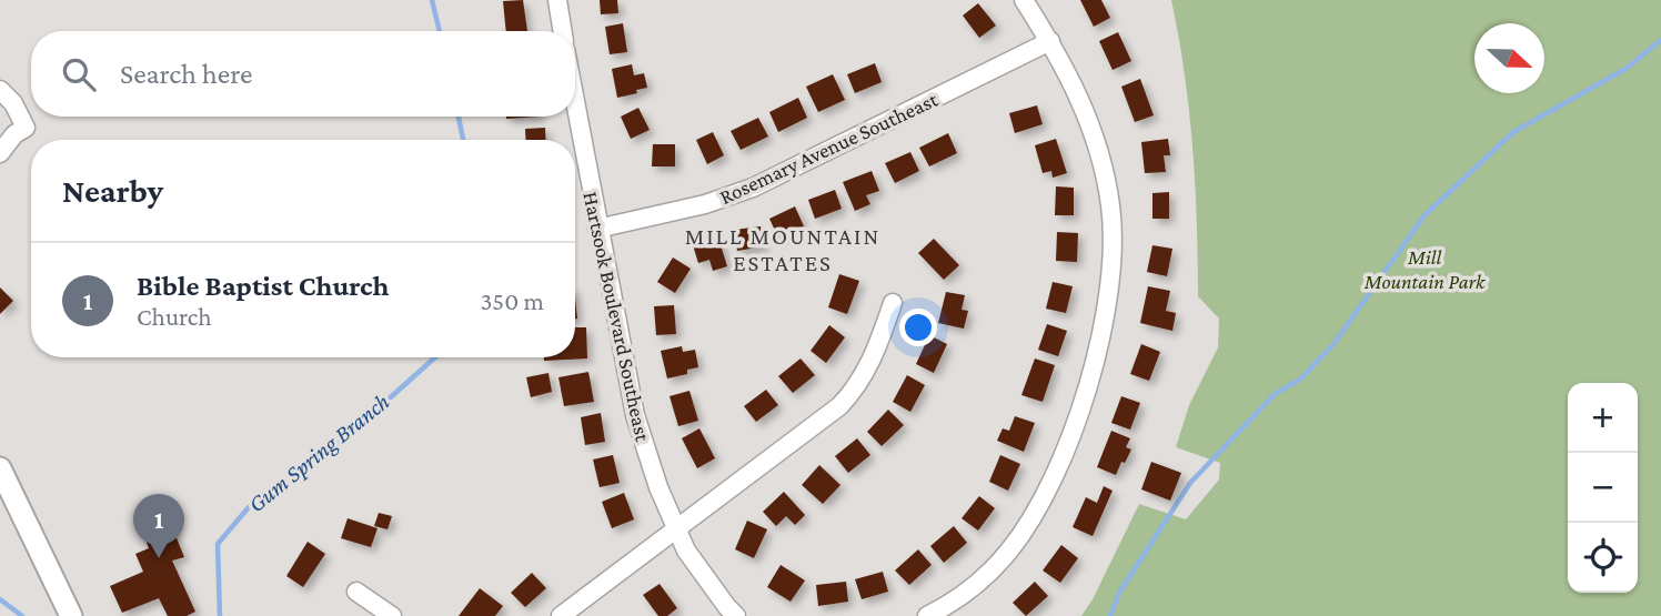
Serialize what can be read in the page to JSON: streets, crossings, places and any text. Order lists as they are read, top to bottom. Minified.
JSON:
{"streets":{"street":["Rosemary Avenue Southeast","Hartsook Boulevard Southeast"]},"crossings":[["Rosemary Avenue Southeast","Hartsook Boulevard Southeast"]],"districts":["MILL MOUNTAIN ESTATES"],"water":["Gum Spring Branch"],"parks":["Mill Mountain Park"],"north":"right","page":{"search":"Search here","heading":"Nearby","list":[{"mark":"1","name":"Bible Baptist Church","note":"Church","value":"350 m"}],"map_buttons":["+","−"],"pins":"1"}}
